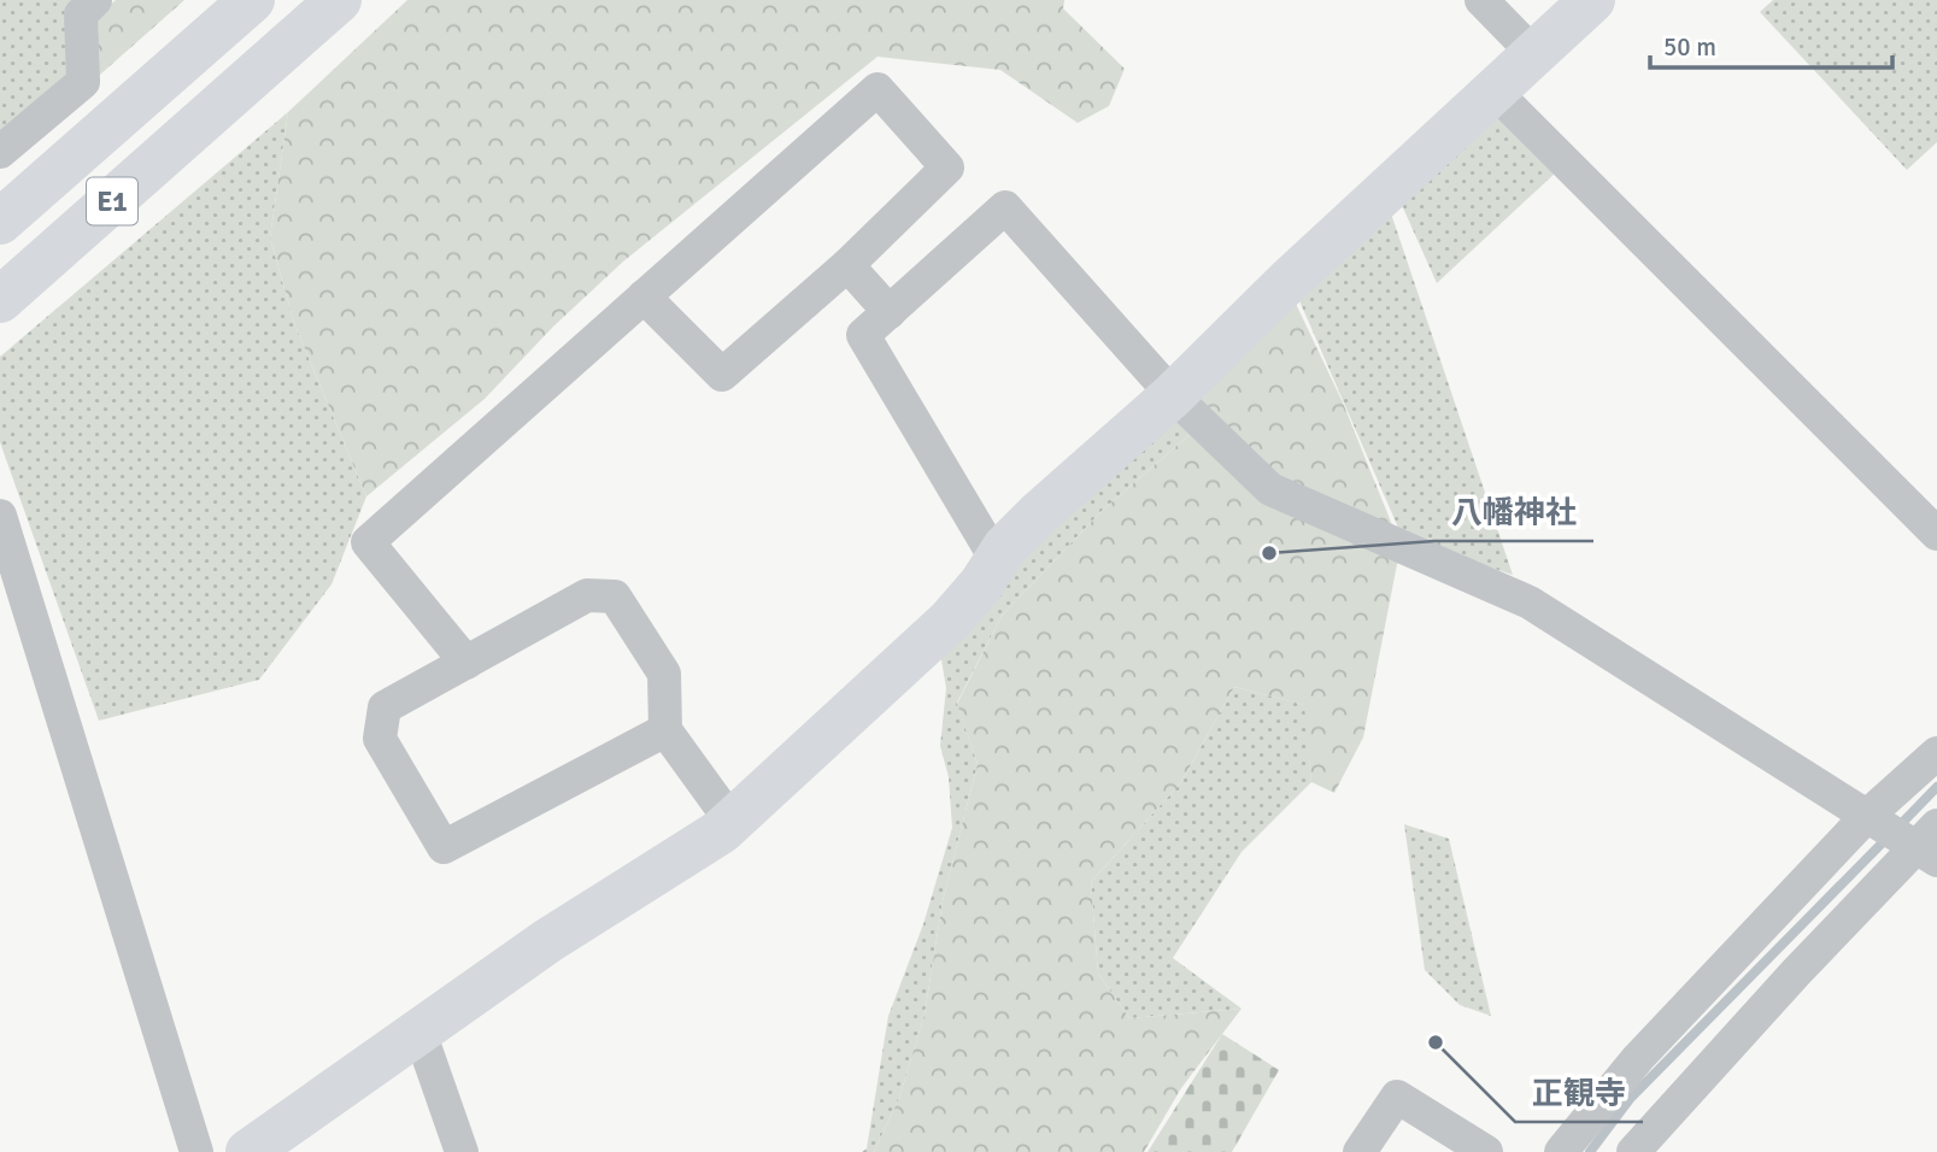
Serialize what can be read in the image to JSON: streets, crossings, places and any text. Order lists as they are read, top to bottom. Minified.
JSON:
{"streets":{"main road":["E1"]},"places":["八幡神社","正観寺"],"scale_bar":"50 m"}
